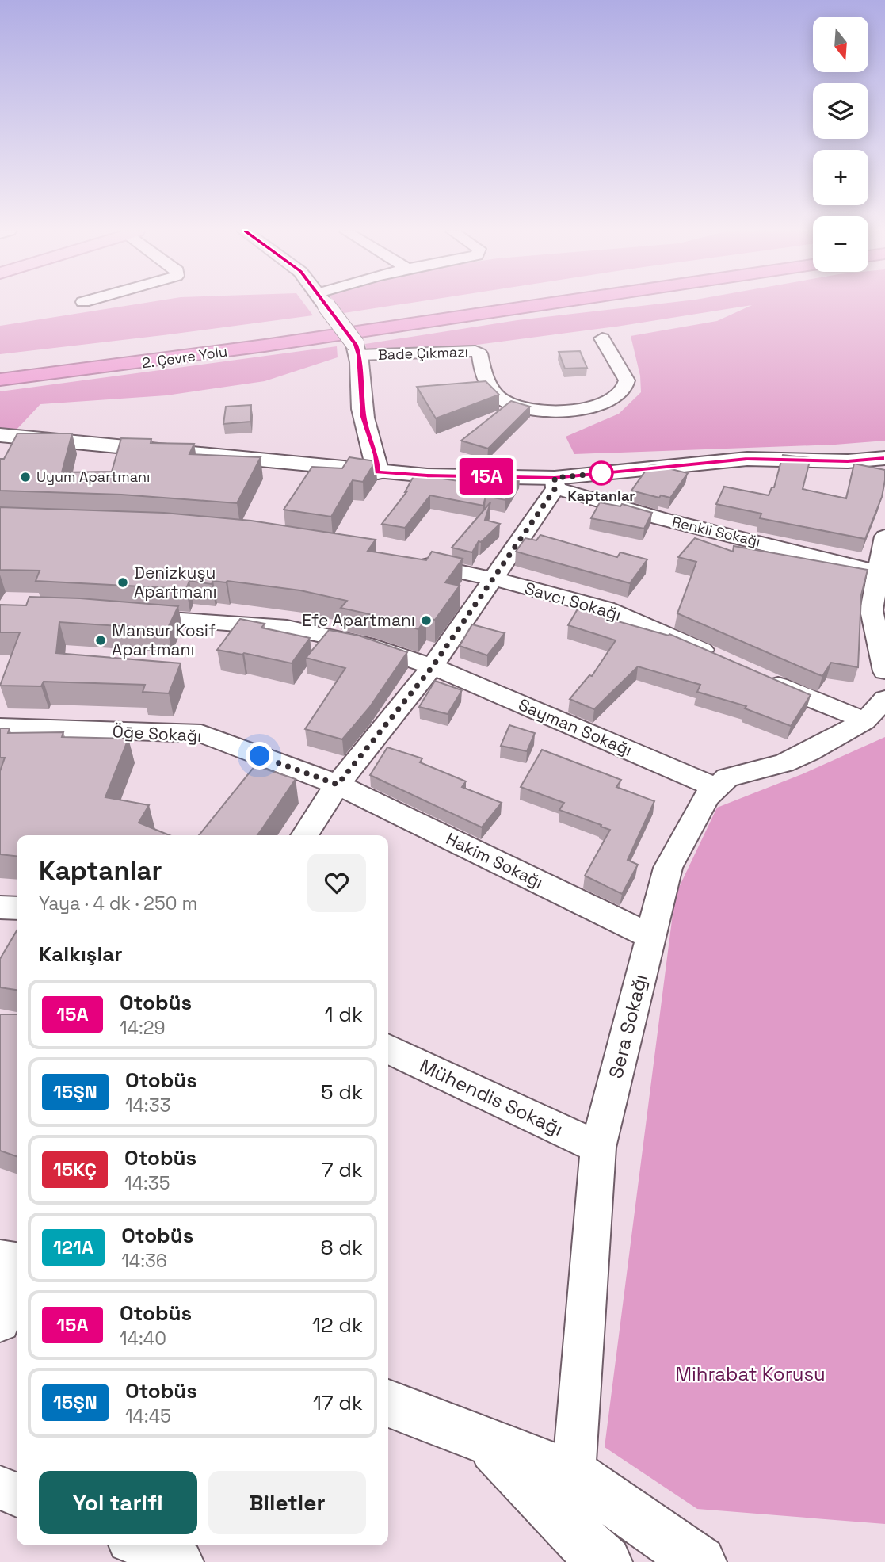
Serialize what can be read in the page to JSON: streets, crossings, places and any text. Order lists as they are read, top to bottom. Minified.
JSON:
{"streets":{"highway":["2. Çevre Yolu"],"street":["Bade Çıkmazı","Renkli Sokağı","Savcı Sokağı","Sayman Sokağı","Öḡe Sokağı","Hakim Sokağı","Sera Sokağı","Mühendis Sokağı"]},"crossings":[["Sayman Sokağı","Sera Sokağı"],["Öḡe Sokağı","Hakim Sokağı"],["Hakim Sokağı","Sera Sokağı"],["Sera Sokağı","Mühendis Sokağı"]],"parks":["Mihrabat Korusu"],"places":["Kaptanlar","Uyum Apartmanı","Denizkuşu Apartmanı","Efe Apartmanı","Mansur Kosif Apartmanı"],"lines":["bus line 15A"],"north":"bottom","page":{"on_map":"15A","map_buttons":["+","−"],"heading":[["Kaptanlar","Yaya · 4 dk · 250 m"],"Kalkışlar"],"list":[{"mark":"15A","name":"Otobüs","note":"14:29","value":"1 dk"},{"mark":"15ŞN","name":"Otobüs","note":"14:33","value":"5 dk"},{"mark":"15KÇ","name":"Otobüs","note":"14:35","value":"7 dk"},{"mark":"121A","name":"Otobüs","note":"14:36","value":"8 dk"},{"mark":"15A","name":"Otobüs","note":"14:40","value":"12 dk"},{"mark":"15ŞN","name":"Otobüs","note":"14:45","value":"17 dk"}],"buttons":["Yol tarifi","Biletler"]}}
